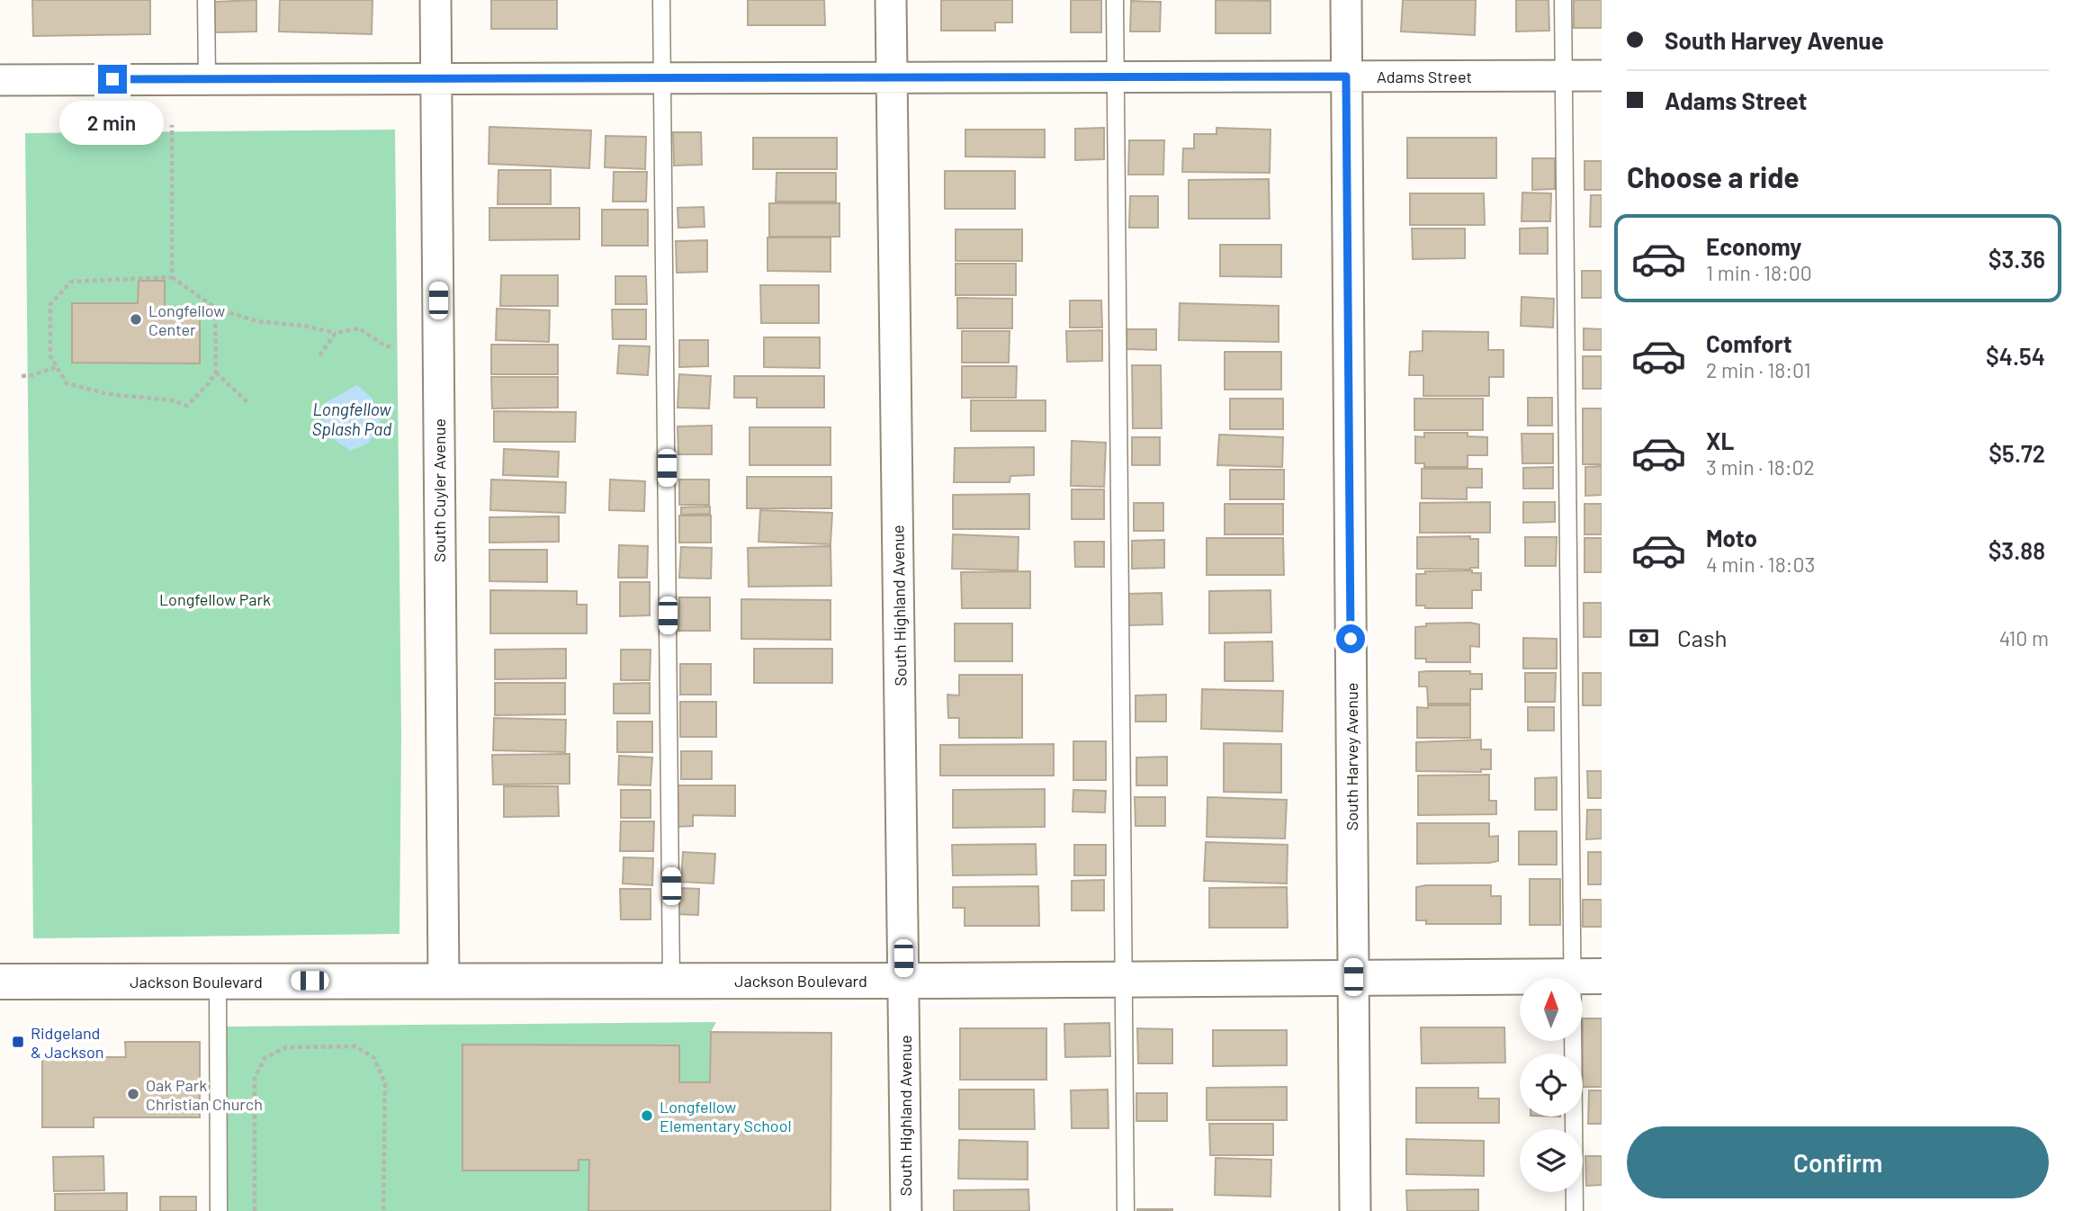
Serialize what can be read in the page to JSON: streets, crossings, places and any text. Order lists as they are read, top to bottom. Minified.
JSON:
{"streets":{"street":["Adams Street","South Cuyler Avenue","South Highland Avenue","South Harvey Avenue","Jackson Boulevard"]},"crossings":[["Adams Street","South Cuyler Avenue"],["Adams Street","South Highland Avenue"],["Adams Street","South Harvey Avenue"],["South Cuyler Avenue","Jackson Boulevard"],["South Highland Avenue","Jackson Boulevard"],["South Harvey Avenue","Jackson Boulevard"]],"water":["Longfellow Splash Pad"],"parks":["Longfellow Park"],"places":{"other":["Longfellow Center","Oak Park Christian Church","Longfellow Elementary School"],"transit":["Ridgeland & Jackson"]},"north":"top","page":{"banner":["South Harvey Avenue","Adams Street"],"bubble":"2 min","heading":"Choose a ride","list":[{"name":"Economy","note":"1 min · 18:00","value":"$3.36"},{"name":"Comfort","note":"2 min · 18:01","value":"$4.54"},{"name":"XL","note":"3 min · 18:02","value":"$5.72"},{"name":"Moto","note":"4 min · 18:03","value":"$3.88"}],"pay":["Cash","410 m"],"buttons":"Confirm"}}
